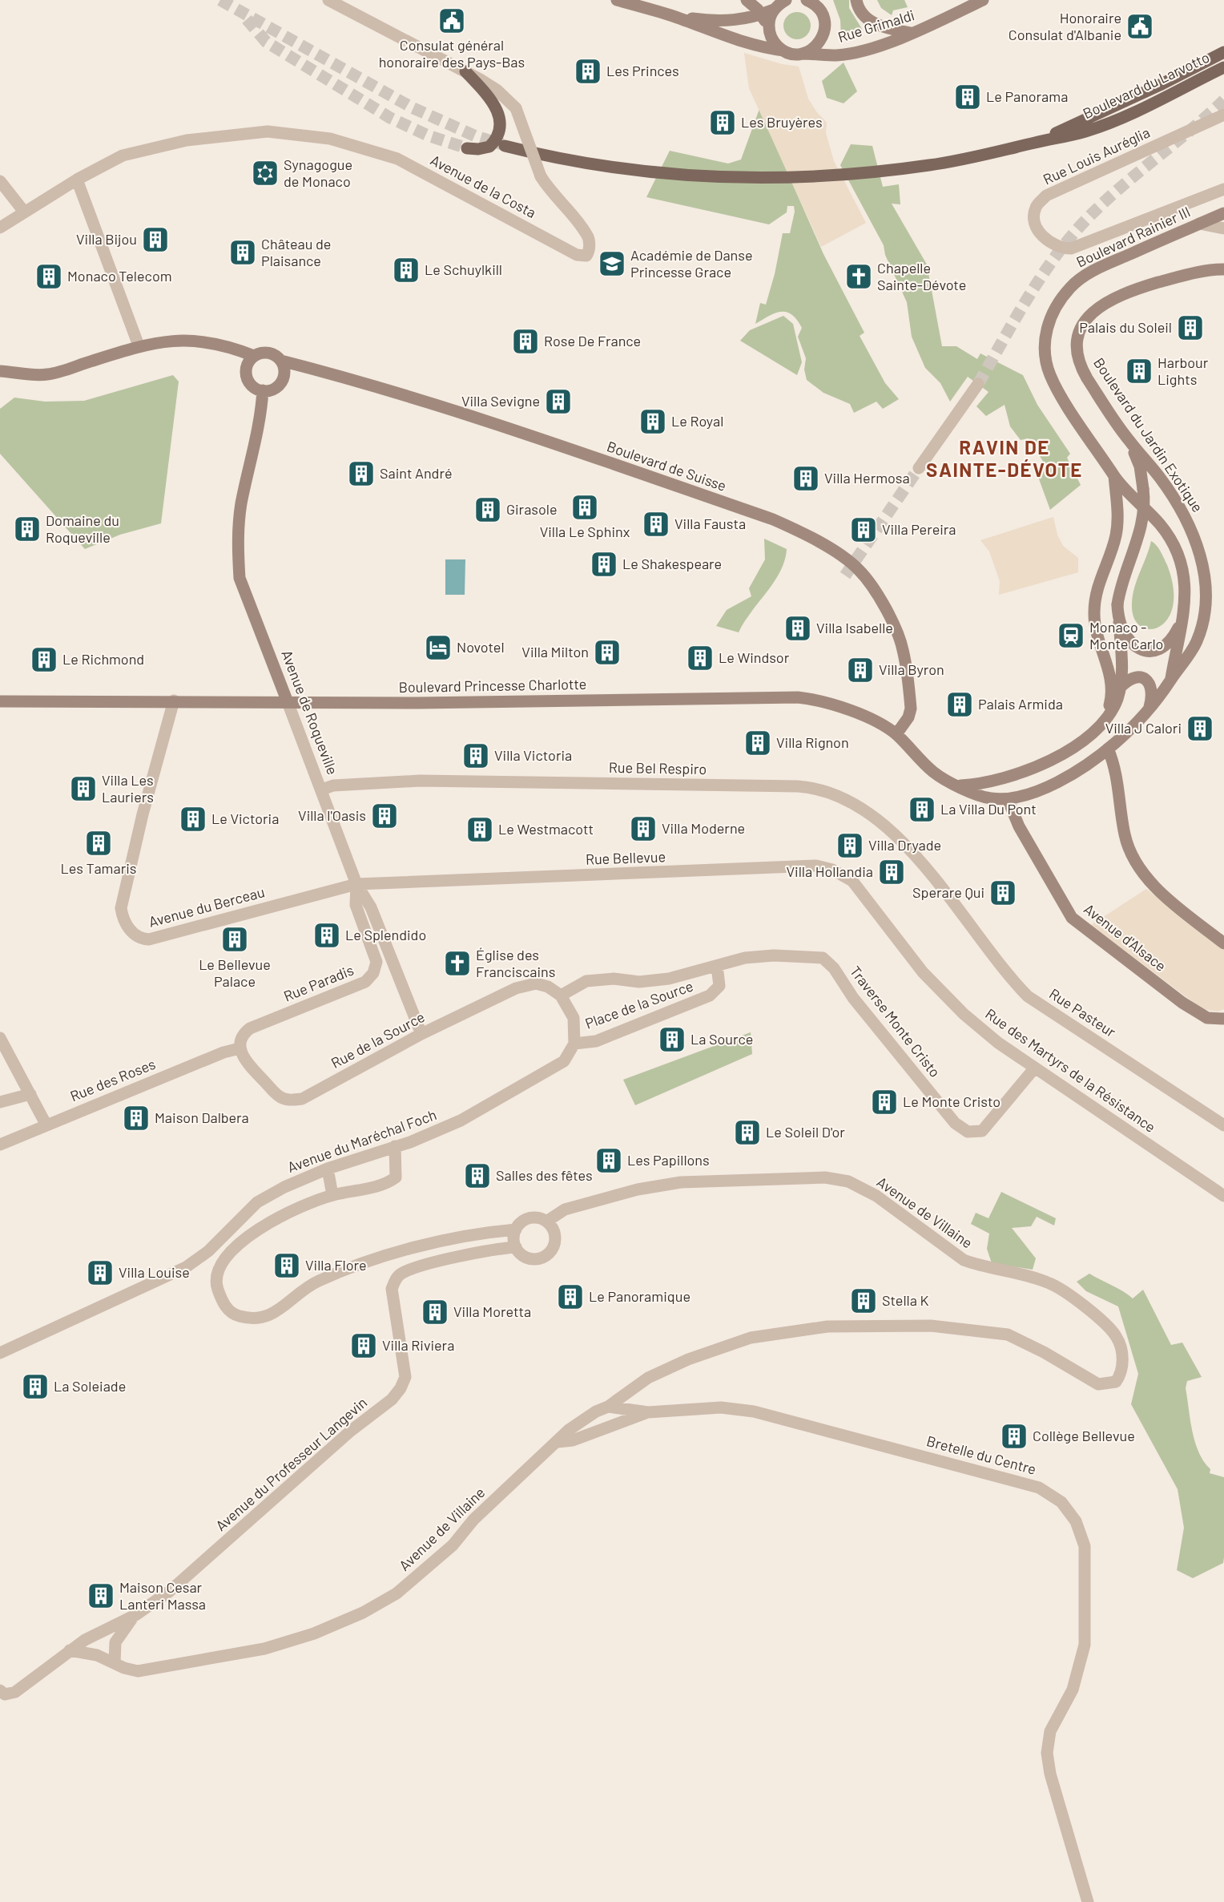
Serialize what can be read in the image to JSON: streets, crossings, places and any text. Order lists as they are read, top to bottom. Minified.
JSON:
{"streets":{"main road":["Rue Grimaldi","Boulevard du Larvotto","Boulevard Rainier III","Boulevard du Jardin Exotique","Boulevard de Suisse","Boulevard Princesse Charlotte","Avenue de Roqueville","Avenue d'Alsace"],"street":["Rue Louis Auréglia","Avenue de la Costa","Rue Bel Respiro","Rue Bellevue","Avenue du Berceau","Rue Paradis","Place de la Source","Rue Pasteur","Traverse Monte Cristo","Rue de la Source","Rue des Martyrs de la Résistance","Rue des Roses","Avenue du Maréchal Foch","Avenue de Villaine","Bretelle du Centre","Avenue du Professeur Langevin"]},"crossings":[["Boulevard Rainier III","Boulevard du Jardin Exotique"],["Boulevard du Jardin Exotique","Boulevard Princesse Charlotte"],["Boulevard du Jardin Exotique","Avenue d'Alsace"],["Boulevard de Suisse","Boulevard Princesse Charlotte"],["Boulevard de Suisse","Avenue de Roqueville"],["Boulevard Princesse Charlotte","Avenue de Roqueville"],["Boulevard Princesse Charlotte","Avenue du Berceau"],["Boulevard Princesse Charlotte","Avenue d'Alsace"],["Avenue de Roqueville","Rue Bel Respiro"],["Avenue de Roqueville","Rue Bellevue"],["Avenue de Roqueville","Avenue du Berceau"],["Avenue de Roqueville","Rue Paradis"],["Avenue de Roqueville","Rue de la Source"],["Rue Bel Respiro","Rue Pasteur"],["Rue Bellevue","Avenue du Berceau"],["Rue Bellevue","Rue Paradis"],["Rue Bellevue","Rue des Martyrs de la Résistance"],["Avenue du Berceau","Rue Paradis"],["Rue Paradis","Rue de la Source"],["Rue Paradis","Rue des Roses"],["Place de la Source","Traverse Monte Cristo"],["Place de la Source","Rue de la Source"],["Place de la Source","Avenue du Maréchal Foch"],["Traverse Monte Cristo","Rue des Martyrs de la Résistance"],["Rue de la Source","Rue des Roses"],["Avenue de Villaine","Avenue du Professeur Langevin"]],"districts":["RAVIN DE SAINTE-DÉVOTE"],"places":{"public building":["Consulat général honoraire des Pays-Bas","Honoraire Consulat d'Albanie"],"building":["Les Princes","Le Panorama","Les Bruyères","Villa Bijou","Château de Plaisance","Le Schuylkill","Monaco Telecom","Palais du Soleil","Rose De France","Harbour Lights","Villa Sevigne","Le Royal","Saint André","Villa Hermosa","Villa Le Sphinx","Girasole","Villa Fausta","Domaine du Roqueville","Villa Pereira","Le Shakespeare","Villa Isabelle","Villa Milton","Le Windsor","Le Richmond","Villa Byron","Palais Armida","Villa J Calori","Villa Rignon","Villa Victoria","Villa Les Lauriers","La Villa Du Pont","Villa l'Oasis","Le Victoria","Villa Moderne","Le Westmacott","Les Tamaris","Villa Dryade","Villa Hollandia","Sperare Qui","Le Splendido","Le Bellevue Palace","La Source","Le Monte Cristo","Maison Dalbera","Le Soleil D'or","Les Papillons","Salles des fêtes","Villa Flore","Villa Louise","Le Panoramique","Stella K","Villa Moretta","Villa Riviera","La Soleiade","Collège Bellevue","Maison Cesar Lanteri Massa"],"synagogue":["Synagogue de Monaco"],"school or university":["Académie de Danse Princesse Grace"],"church":["Chapelle Sainte-Dévote","Église des Franciscains"],"station":["Monaco - Monte Carlo"],"hotel":["Novotel"]}}
